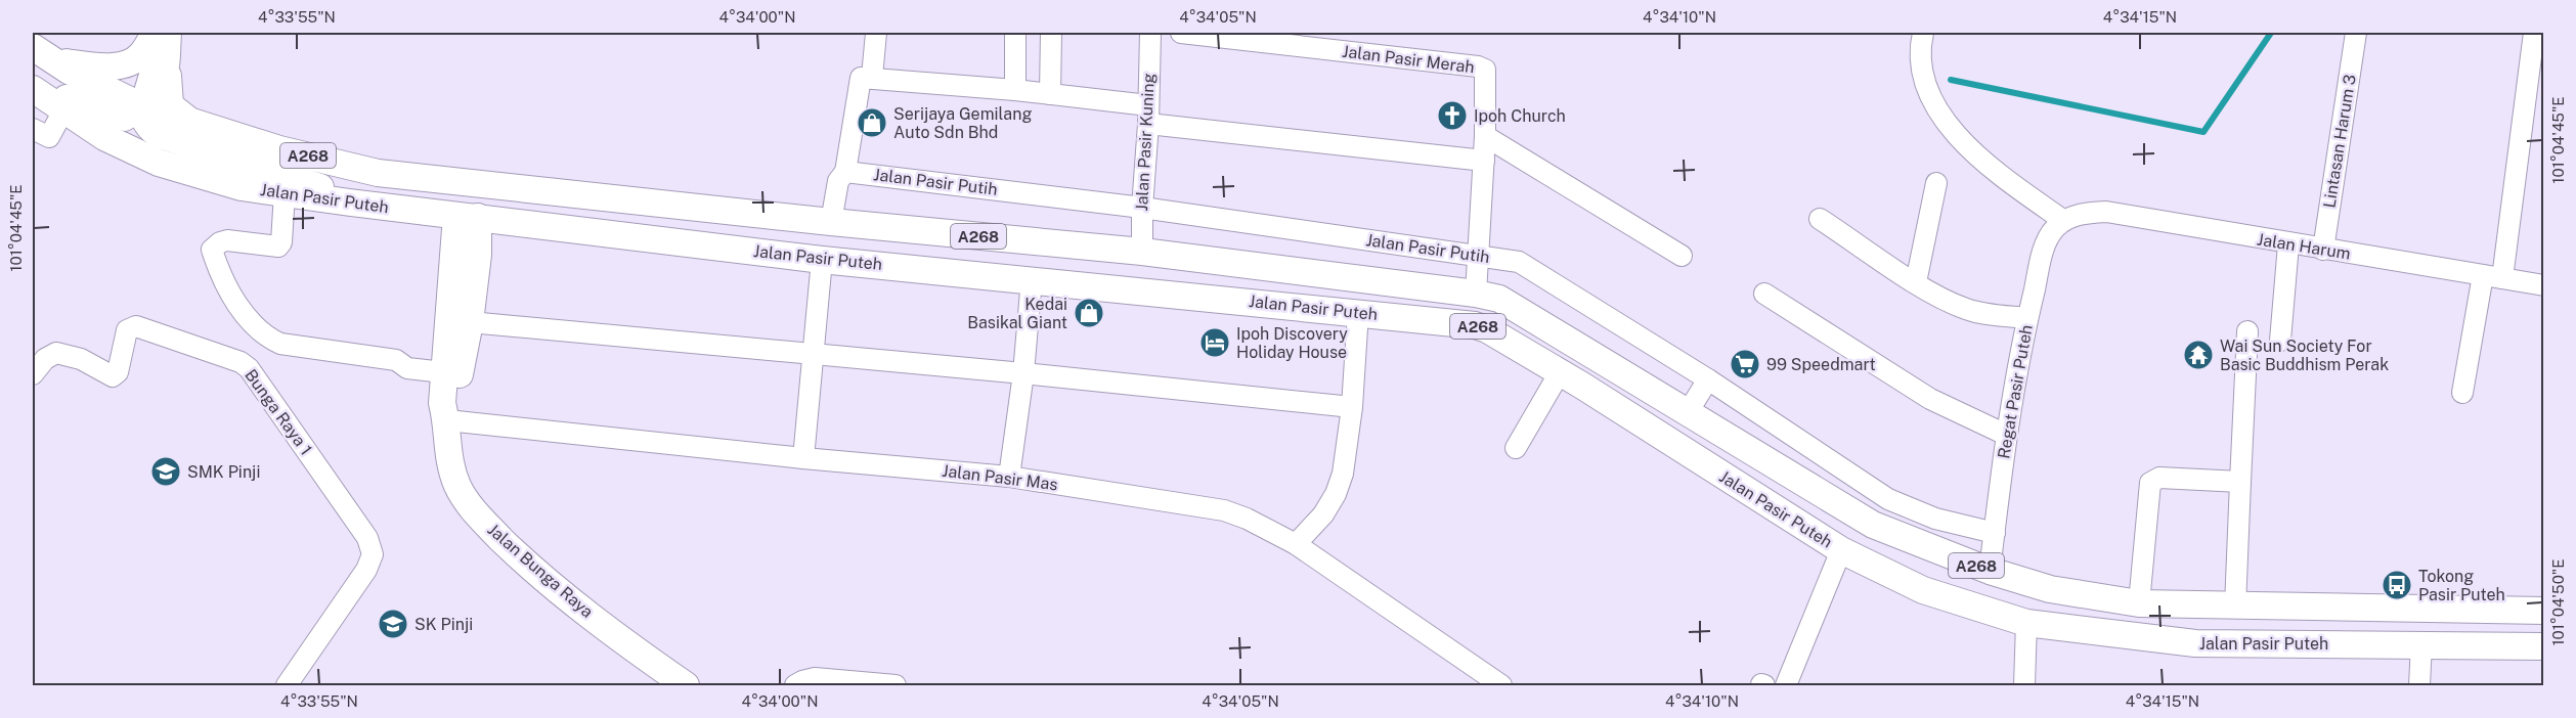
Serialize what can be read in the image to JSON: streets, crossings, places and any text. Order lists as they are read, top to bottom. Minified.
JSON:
{"streets":{"main road":["A268","Jalan Pasir Puteh","Jalan Bunga Raya"],"street":["Jalan Pasir Merah","Lintasan Harum 3","Jalan Pasir Kuning","Jalan Pasir Putih","Jalan Harum","Regat Pasir Puteh","Bunga Raya 1","Jalan Pasir Mas"]},"crossings":[["Jalan Pasir Merah","Jalan Pasir Putih"],["Jalan Pasir Merah","Jalan Pasir Puteh"],["Lintasan Harum 3","Jalan Harum"],["Jalan Pasir Kuning","Jalan Pasir Putih"],["Jalan Pasir Kuning","Jalan Pasir Puteh"],["Jalan Pasir Putih","Regat Pasir Puteh"],["Jalan Pasir Puteh","Regat Pasir Puteh"],["Jalan Pasir Puteh","Jalan Bunga Raya"],["Jalan Harum","Regat Pasir Puteh"],["Jalan Pasir Mas","Jalan Bunga Raya"]],"places":{"church":["Ipoh Church"],"shop":["Serijaya Gemilang Auto Sdn Bhd","Kedai Basikal Giant"],"hotel":["Ipoh Discovery Holiday House"],"temple":["Wai Sun Society For Basic Buddhism Perak"],"supermarket":["99 Speedmart"],"school or university":["SMK Pinji","SK Pinji"],"bus stop":["Tokong Pasir Puteh"]},"coordinates":["4°33'55\"N","4°34'00\"N","4°34'05\"N","4°34'10\"N","4°34'15\"N","101°04'45\"E","101°04'50\"E"]}
